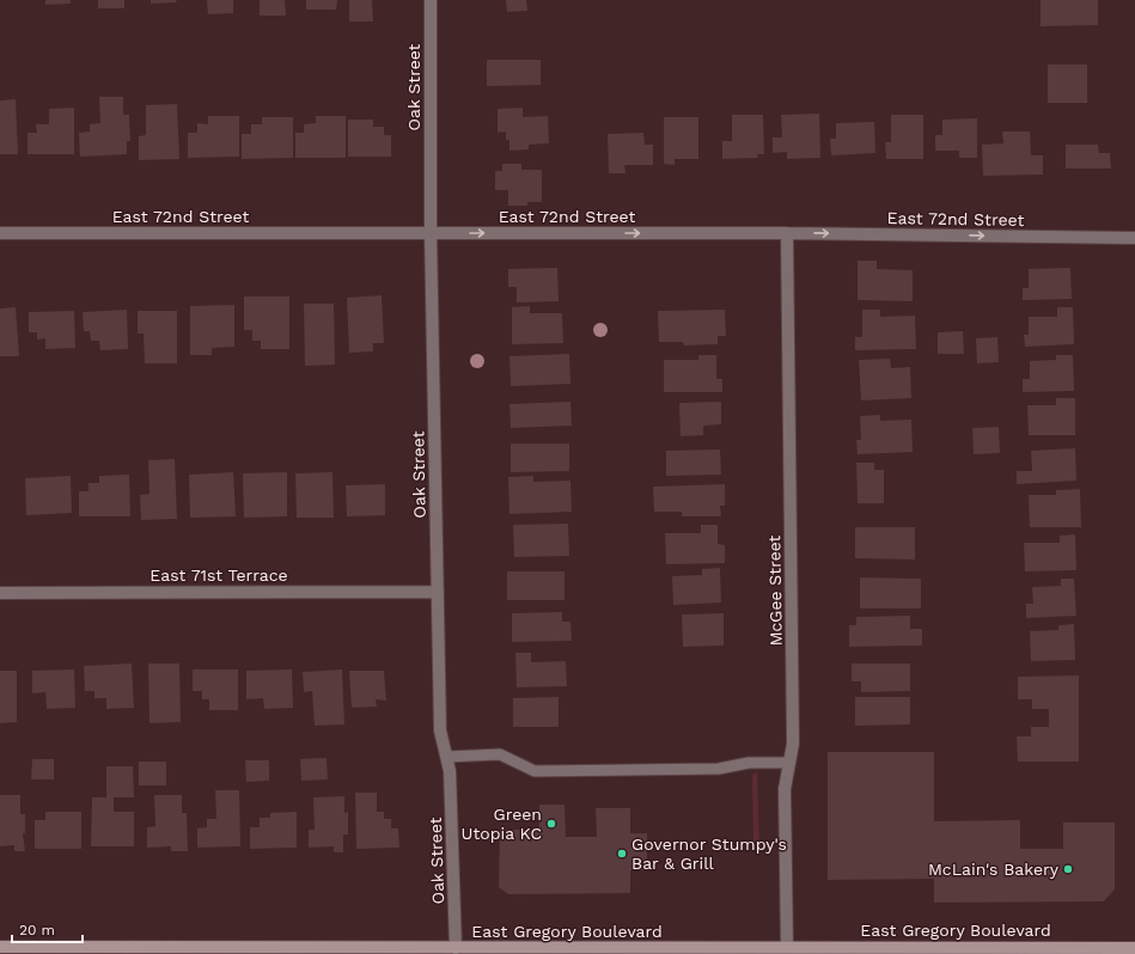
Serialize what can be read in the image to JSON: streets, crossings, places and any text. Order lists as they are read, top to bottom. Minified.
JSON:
{"streets":{"main road":["East Gregory Boulevard"],"street":["Oak Street","East 72nd Street","East 71st Terrace","McGee Street"]},"crossings":[["Oak Street","East 72nd Street"],["Oak Street","East 71st Terrace"],["Oak Street","East Gregory Boulevard"],["East 72nd Street","McGee Street"],["McGee Street","East Gregory Boulevard"]],"one_way":["East 72nd Street"],"places":["Green Utopia KC","Governor Stumpy's Bar & Grill","McLain's Bakery"],"scale_bar":"20 m"}
